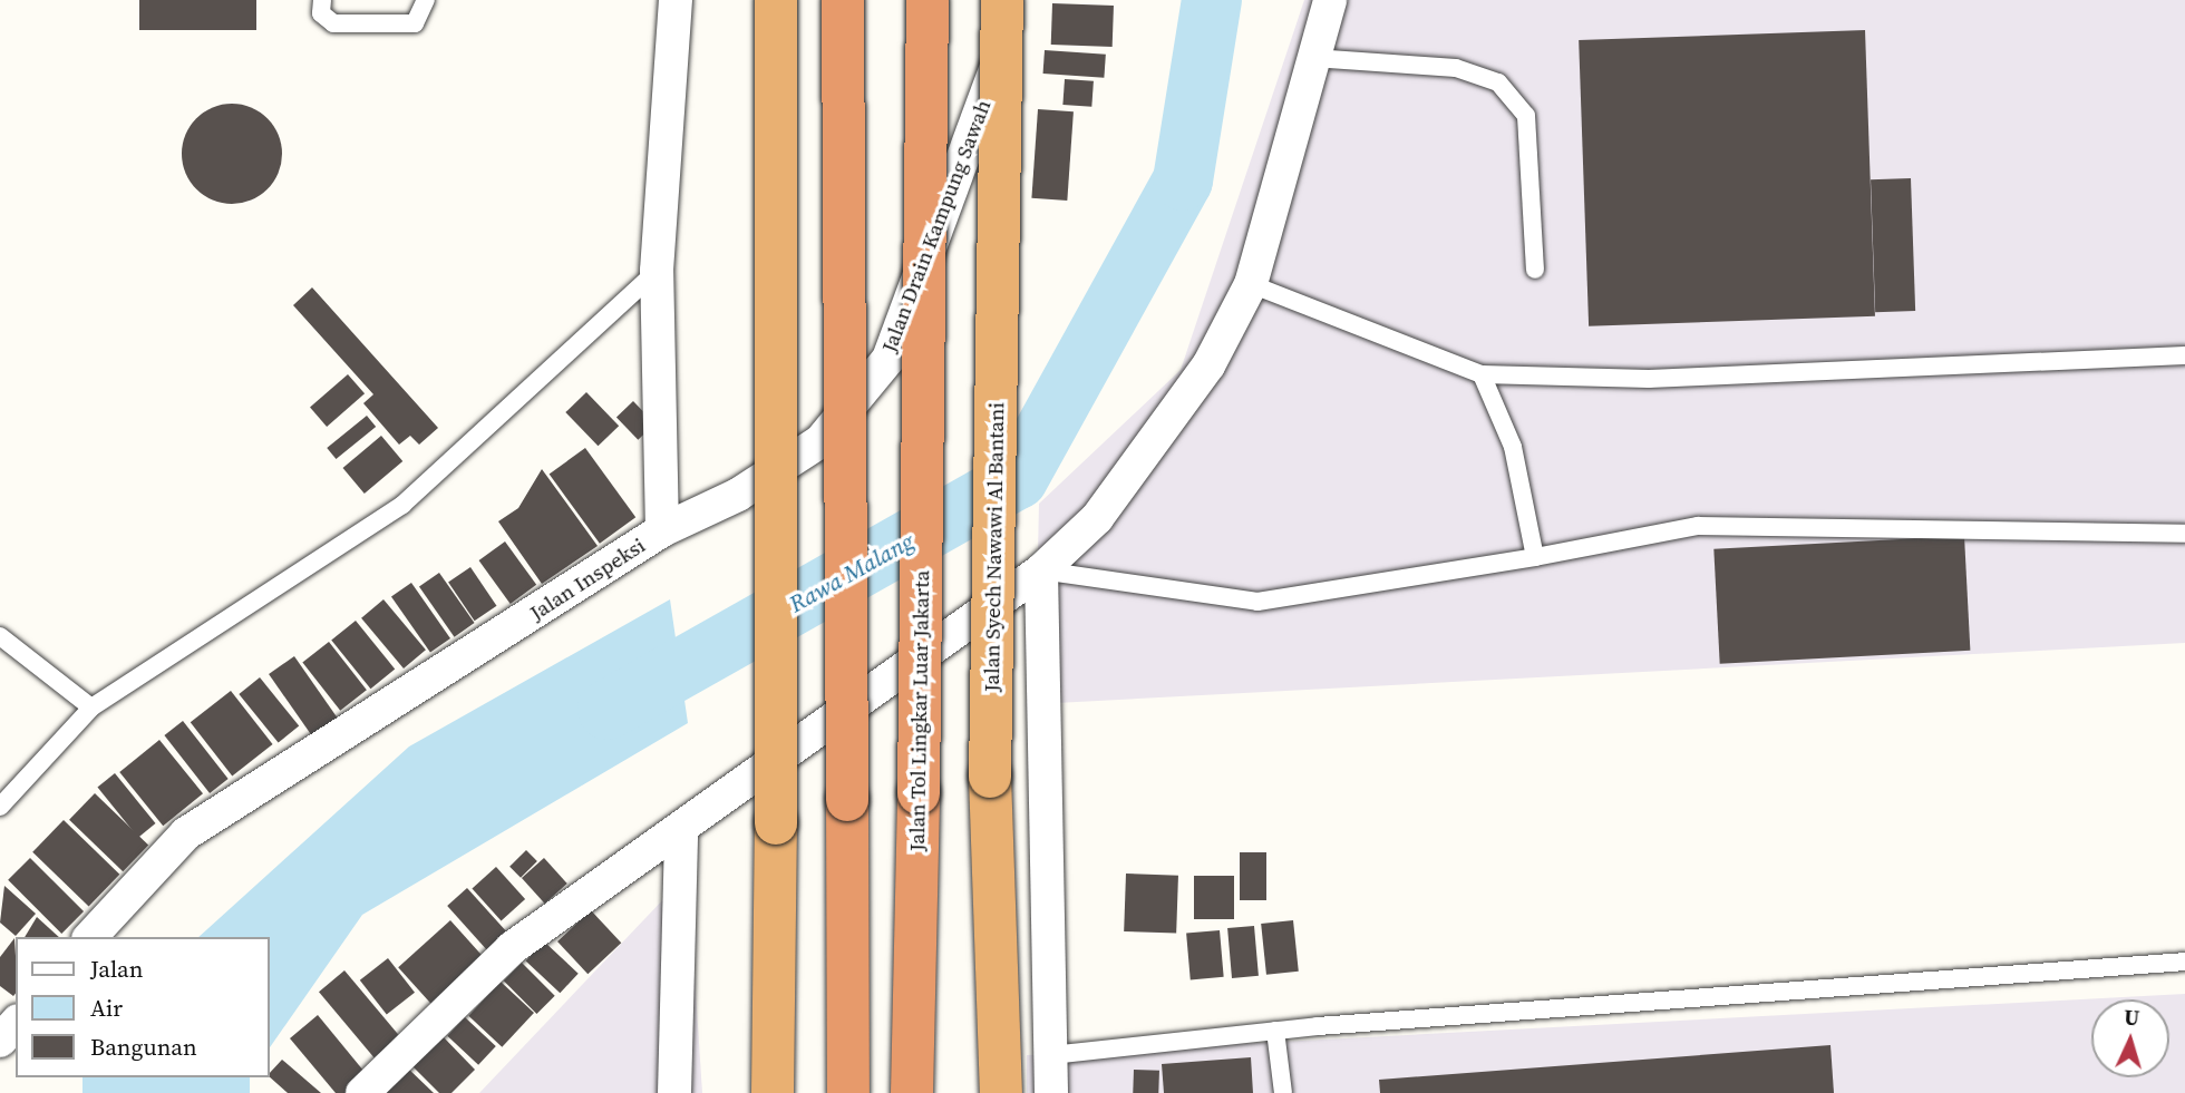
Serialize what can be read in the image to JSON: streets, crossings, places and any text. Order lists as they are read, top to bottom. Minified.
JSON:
{"streets":{"highway":["Jalan Syech Nawawi Al Bantani","Jalan Tol Lingkar Luar Jakarta"],"street":["Jalan Drain Kampung Sawah","Jalan Inspeksi"]},"crossings":[["Jalan Drain Kampung Sawah","Jalan Inspeksi"]],"water":["Rawa Malang"],"legend":["Jalan","Air","Bangunan"],"north":"top"}
